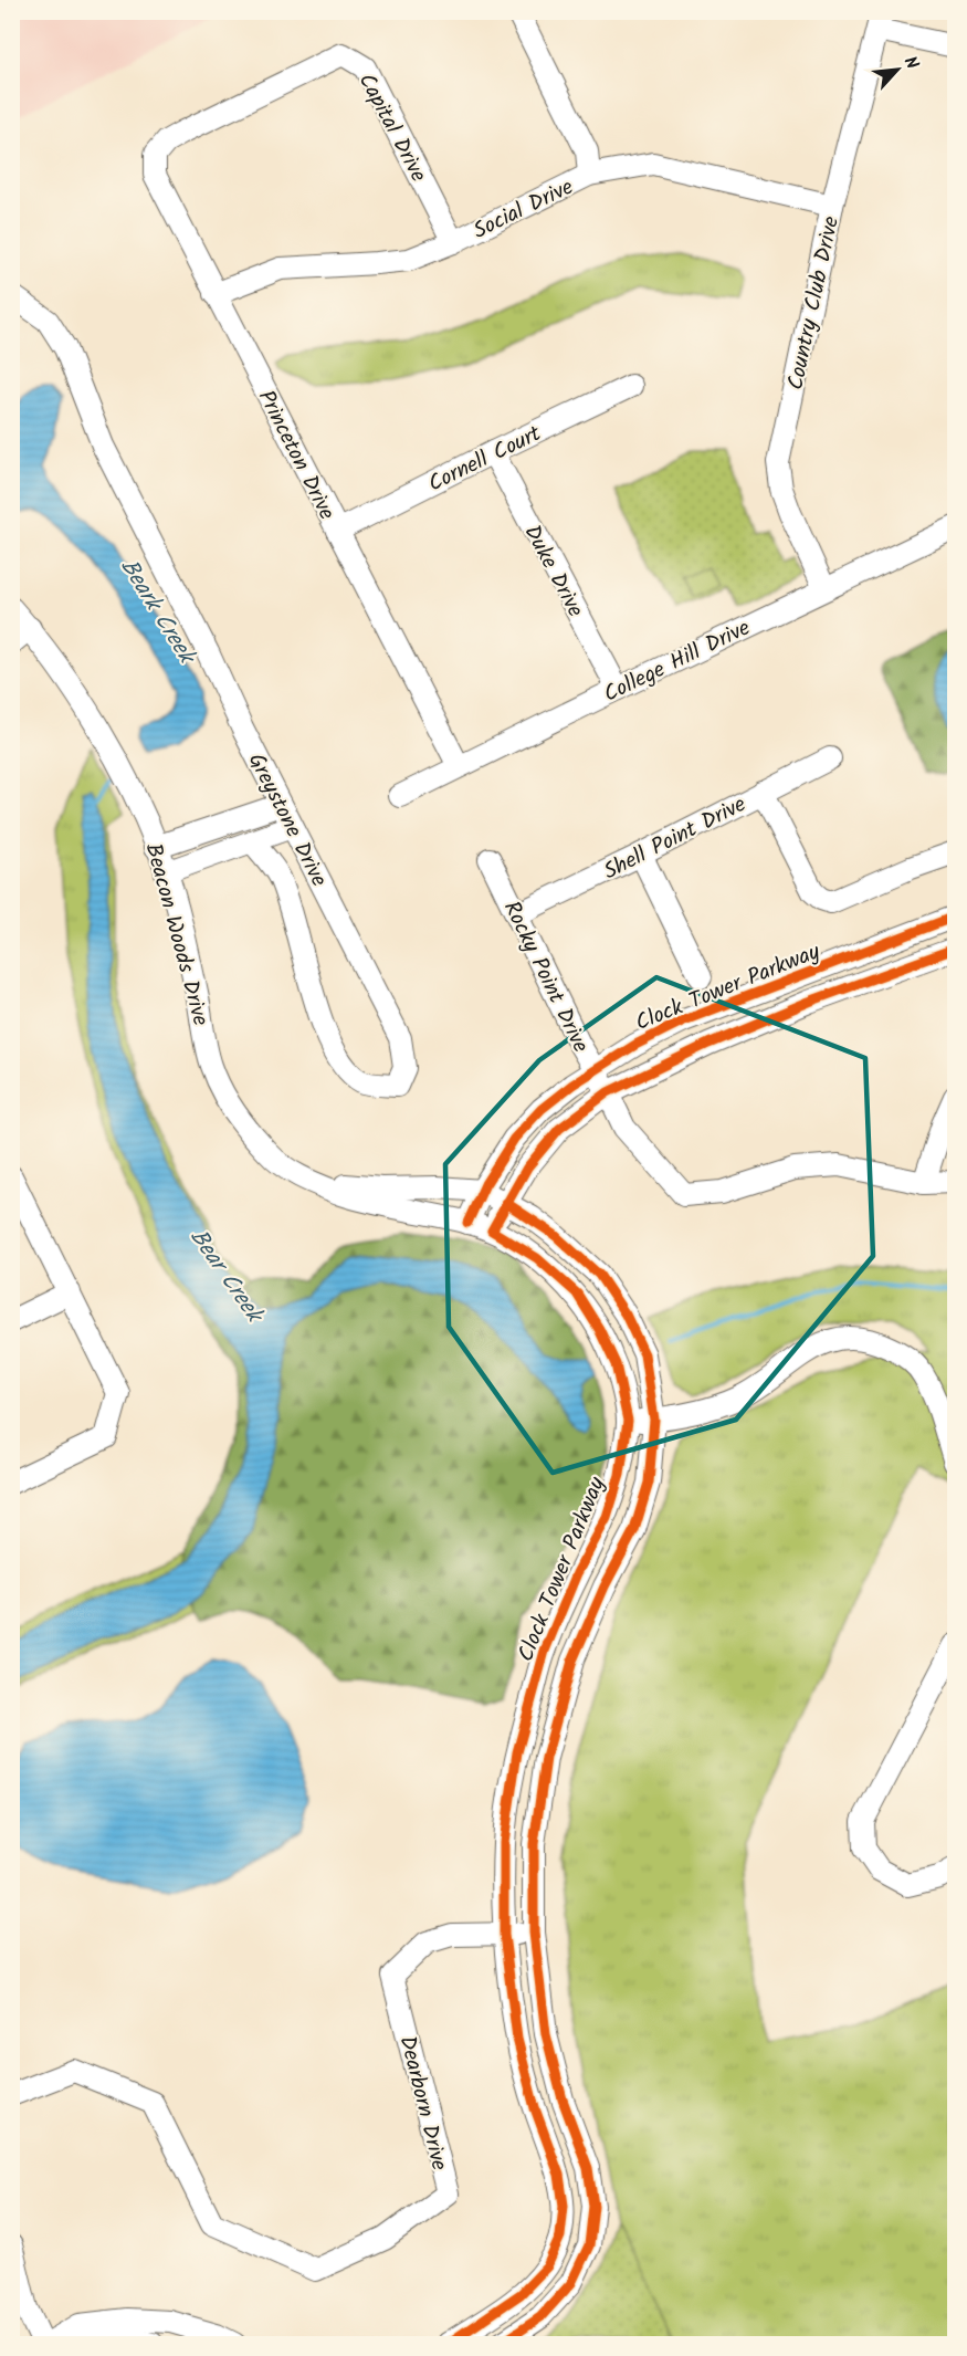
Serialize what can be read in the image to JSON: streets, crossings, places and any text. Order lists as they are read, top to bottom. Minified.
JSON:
{"streets":{"street":["Capital Drive","Social Drive","Country Club Drive","Princeton Drive","Cornell Court","Duke Drive","College Hill Drive","Greystone Drive","Shell Point Drive","Beacon Woods Drive","Rocky Point Drive","Clock Tower Parkway","Dearborn Drive"]},"crossings":[["Capital Drive","Social Drive"],["Capital Drive","Princeton Drive"],["Social Drive","Country Club Drive"],["Social Drive","Princeton Drive"],["Country Club Drive","College Hill Drive"],["Princeton Drive","Cornell Court"],["Princeton Drive","College Hill Drive"],["Cornell Court","Duke Drive"],["Duke Drive","College Hill Drive"],["Shell Point Drive","Rocky Point Drive"],["Beacon Woods Drive","Clock Tower Parkway"],["Rocky Point Drive","Clock Tower Parkway"],["Clock Tower Parkway","Dearborn Drive"]],"water":["Beark Creek","Bear Creek"],"north":"top right"}
